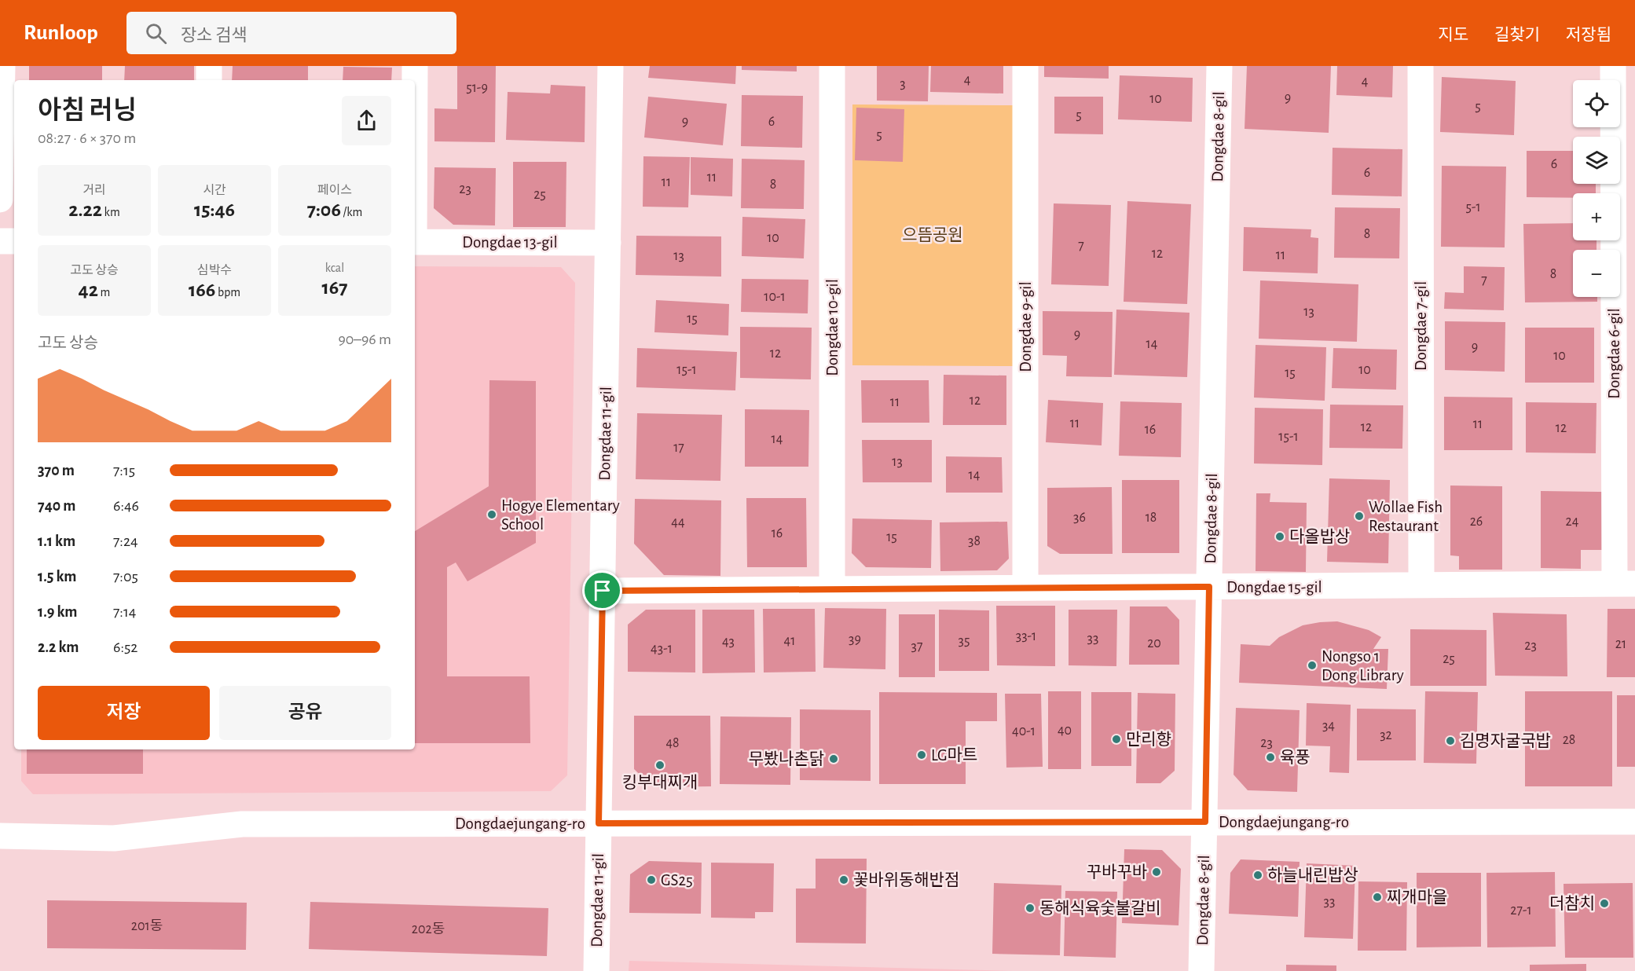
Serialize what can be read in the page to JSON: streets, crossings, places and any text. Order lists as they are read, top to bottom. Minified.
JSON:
{"streets":{"street":["Dongdae 8-gil","Dongdae 13-gil","Dongdae 7-gil","Dongdae 9-gil","Dongdae 10-gil","Dongdae 6-gil","Dongdae 11-gil","Dongdae 15-gil","Dongdaejungang-ro"]},"crossings":[["Dongdae 8-gil","Dongdae 15-gil"],["Dongdae 8-gil","Dongdaejungang-ro"],["Dongdae 13-gil","Dongdae 11-gil"],["Dongdae 7-gil","Dongdae 15-gil"],["Dongdae 9-gil","Dongdae 15-gil"],["Dongdae 10-gil","Dongdae 15-gil"],["Dongdae 6-gil","Dongdae 15-gil"],["Dongdae 11-gil","Dongdae 15-gil"],["Dongdae 11-gil","Dongdaejungang-ro"]],"parks":["으뜸공원"],"places":["Hogye Elementary School","Wollae Fish Restaurant","다올밥상","Nongso 1 Dong Library","만리향","김명자굴국밥","LG마트","육풍","무봤나촌닭","킹부대찌개","꾸바꾸바","하늘내린밥상","GS25","꽃바위동해반점","찌개마을","더참치","동해식육숯불갈비"],"house_numbers":["4","4","3","51-9","9","10","5","5","9","6","5","6","6","11","11","8","23","25","5-1","8","10","7","12","11","13","8","7","10-1","13","15","9","14","9","12","10","15-1","10","15","12","11","11","11","12","12","16","15-1","14","17","13","14","36","18","26","24","44","16","15","38","33-1","33","39","41","35","43","20","21","23","37","43-1","25","34","40","40-1","32","28","48","23","33","27-1","201동","202동"],"page":{"header":"Runloop","search":"장소 검색","nav":["지도","길찾기","저장됨"],"map_buttons":["+","−"],"heading":["아침 러닝","08:27 · 6 × 370 m"],"stats":[["거리","2.22 km"],["시간","15:46"],["페이스","7:06 /km"],["고도 상승","42 m"],["심박수","166 bpm"],["kcal","167"]],"chart":["고도 상승","90–96 m"],"list":[{"name":"370 m","note":"7:15"},{"name":"740 m","note":"6:46"},{"name":"1.1 km","note":"7:24"},{"name":"1.5 km","note":"7:05"},{"name":"1.9 km","note":"7:14"},{"name":"2.2 km","note":"6:52"}],"buttons":["저장","공유"]}}
